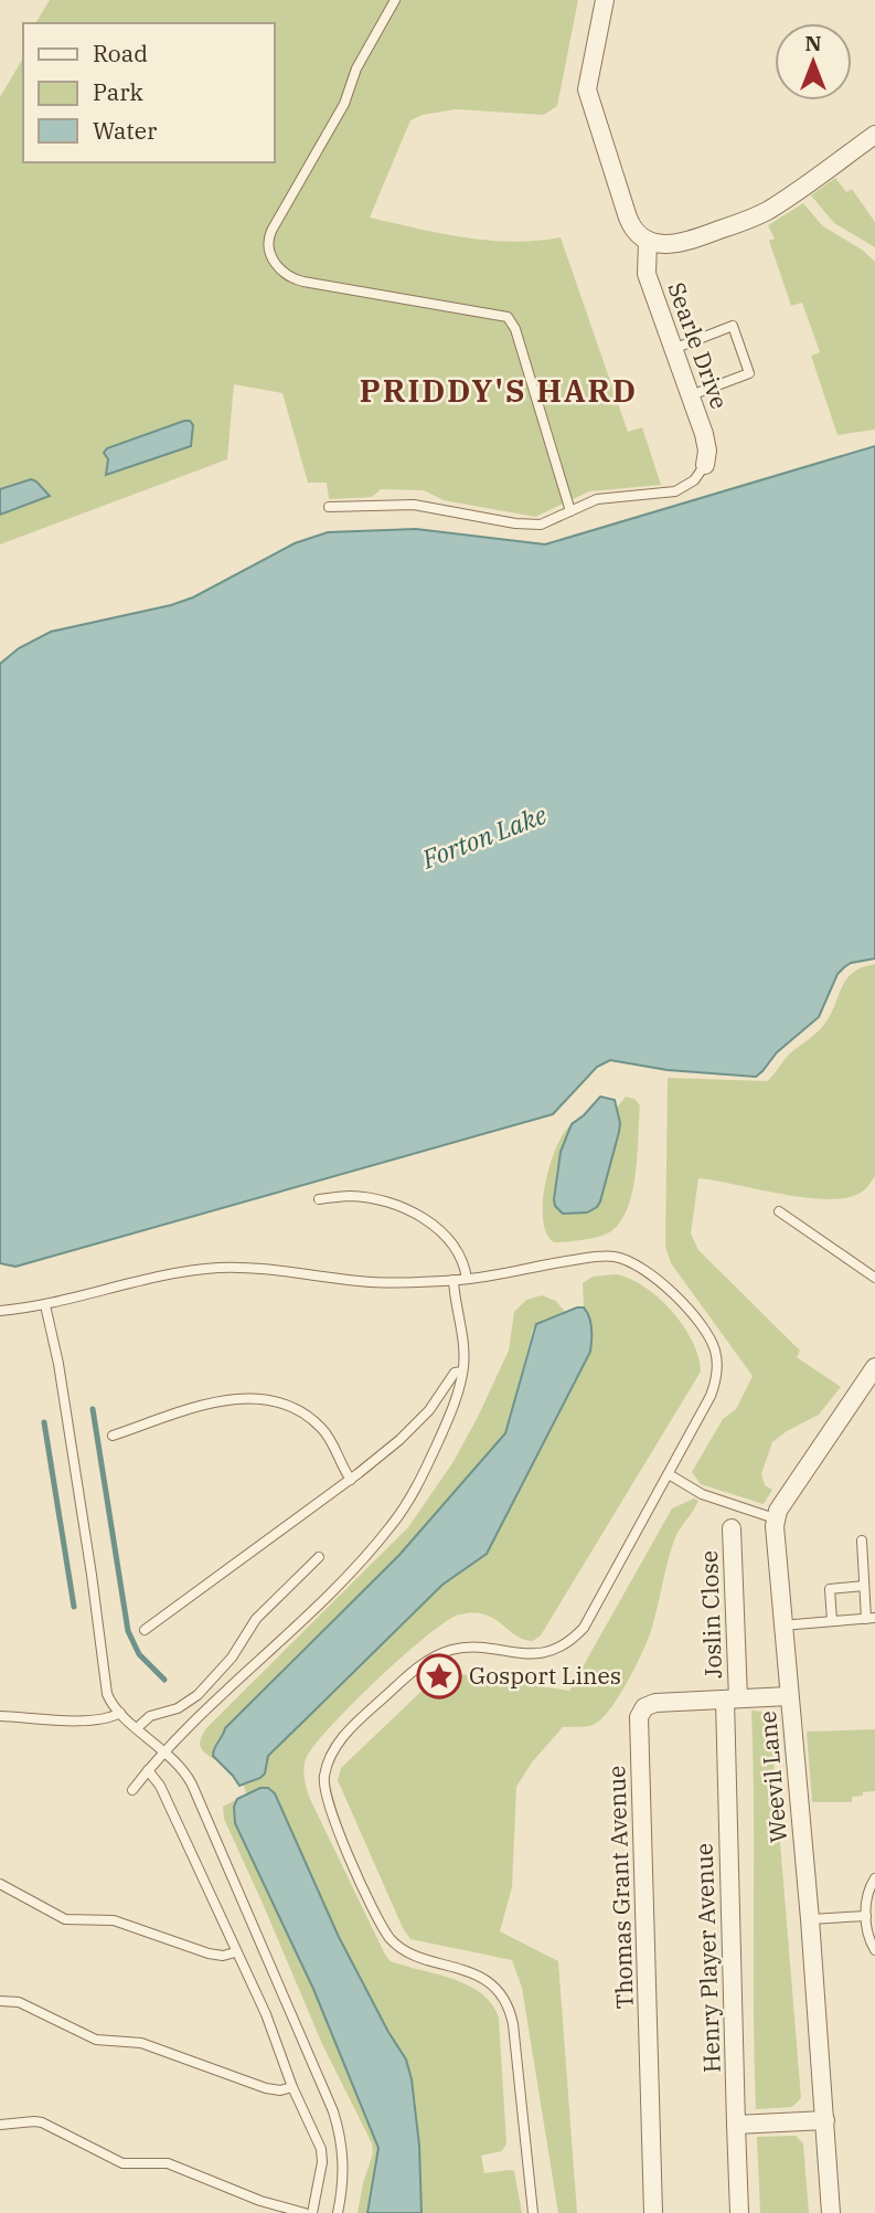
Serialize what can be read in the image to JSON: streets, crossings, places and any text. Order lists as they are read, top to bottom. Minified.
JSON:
{"streets":{"street":["Searle Drive","Joslin Close","Weevil Lane","Thomas Grant Avenue","Henry Player Avenue"]},"crossings":[["Joslin Close","Thomas Grant Avenue"],["Joslin Close","Henry Player Avenue"],["Weevil Lane","Thomas Grant Avenue"],["Thomas Grant Avenue","Henry Player Avenue"]],"districts":["PRIDDY'S HARD"],"water":["Forton Lake"],"places":{"place":["Gosport Lines"]},"legend":["Road","Park","Water"],"north":"top"}
